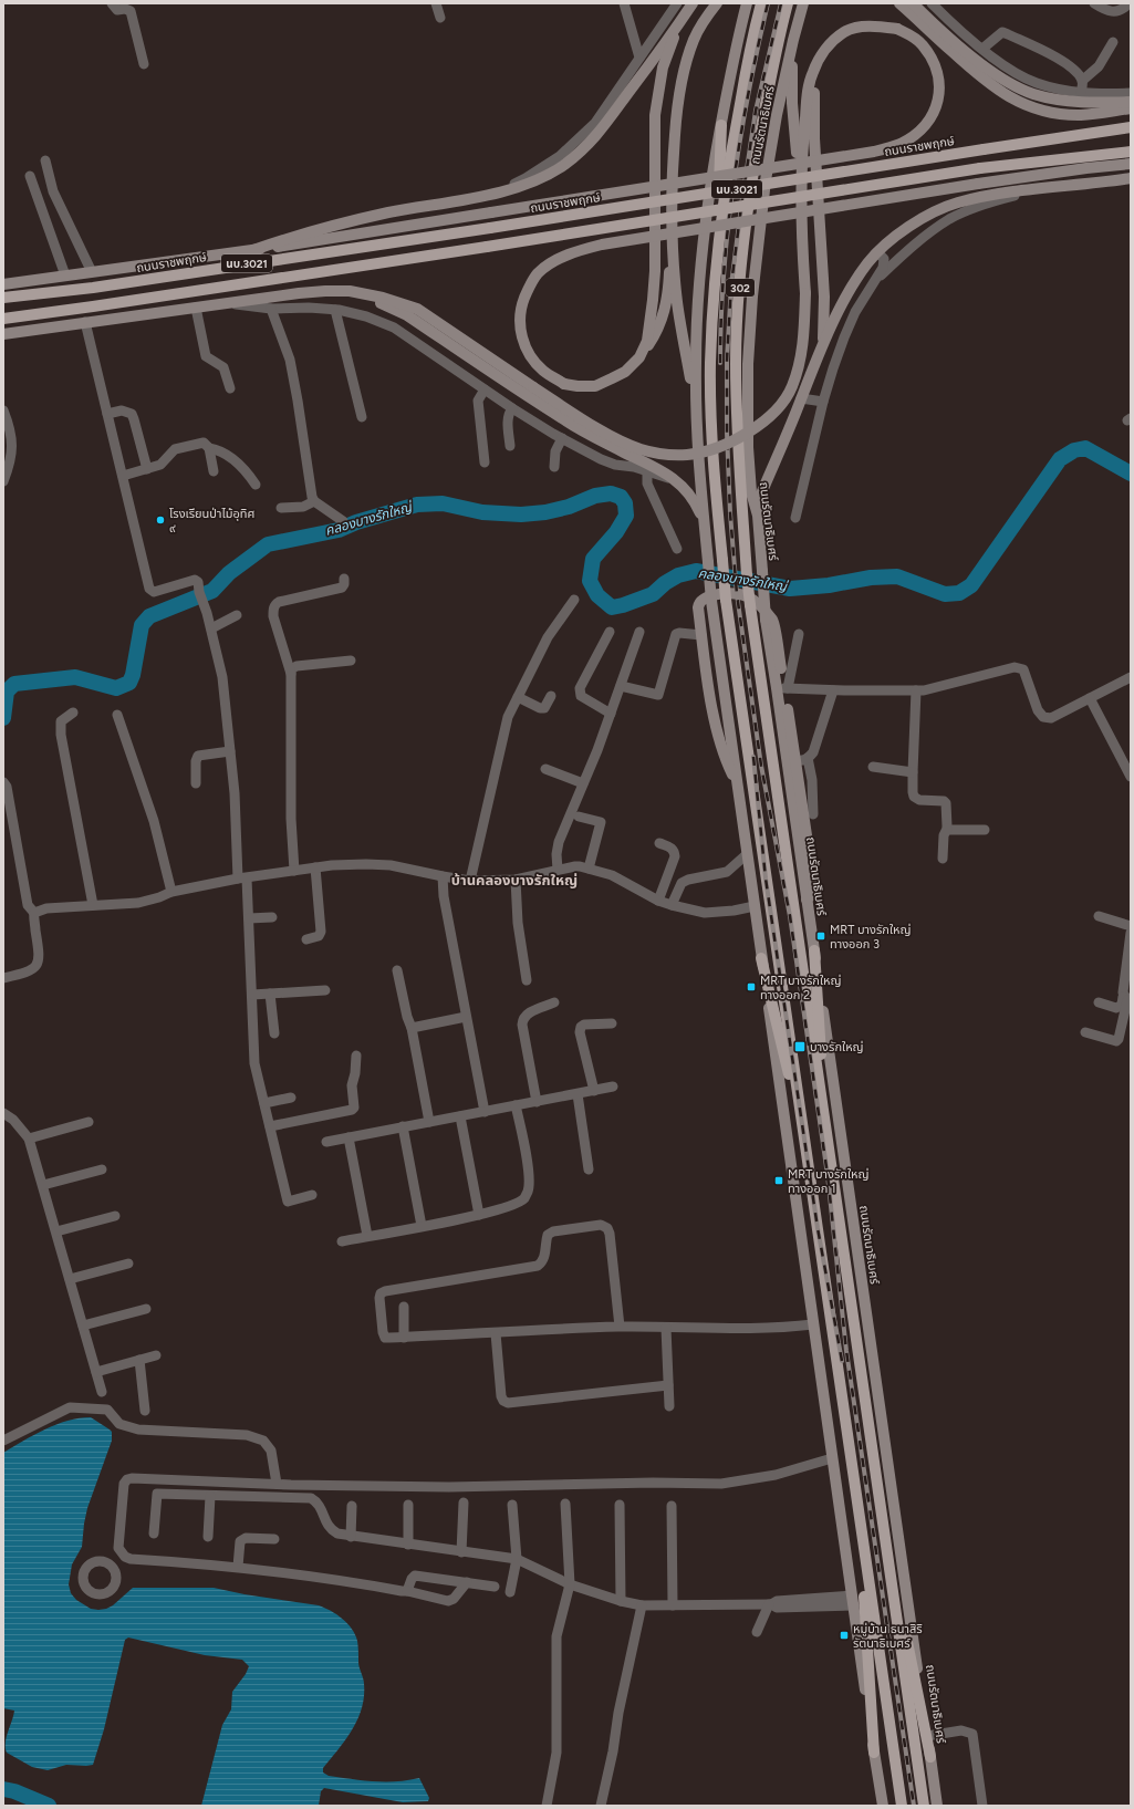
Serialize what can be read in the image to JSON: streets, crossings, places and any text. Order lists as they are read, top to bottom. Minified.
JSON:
{"streets":{"main road":["ถนนรัตนาธิเบศร์","ถนนราชพฤกษ์","นบ.3021","302"]},"districts":["บ้านคลองบางรักใหญ่"],"water":["คลองบางรักใหญ่"],"places":{"other":["โรงเรียนป่าไม้อุทิศ ๙"],"transit":["MRT บางรักใหญ่ ทางออก 3","MRT บางรักใหญ่ ทางออก 2","บางรักใหญ่","MRT บางรักใหญ่ ทางออก 1","หมู่บ้าน ธนาสิริ รัตนาธิเบศร์"]}}
